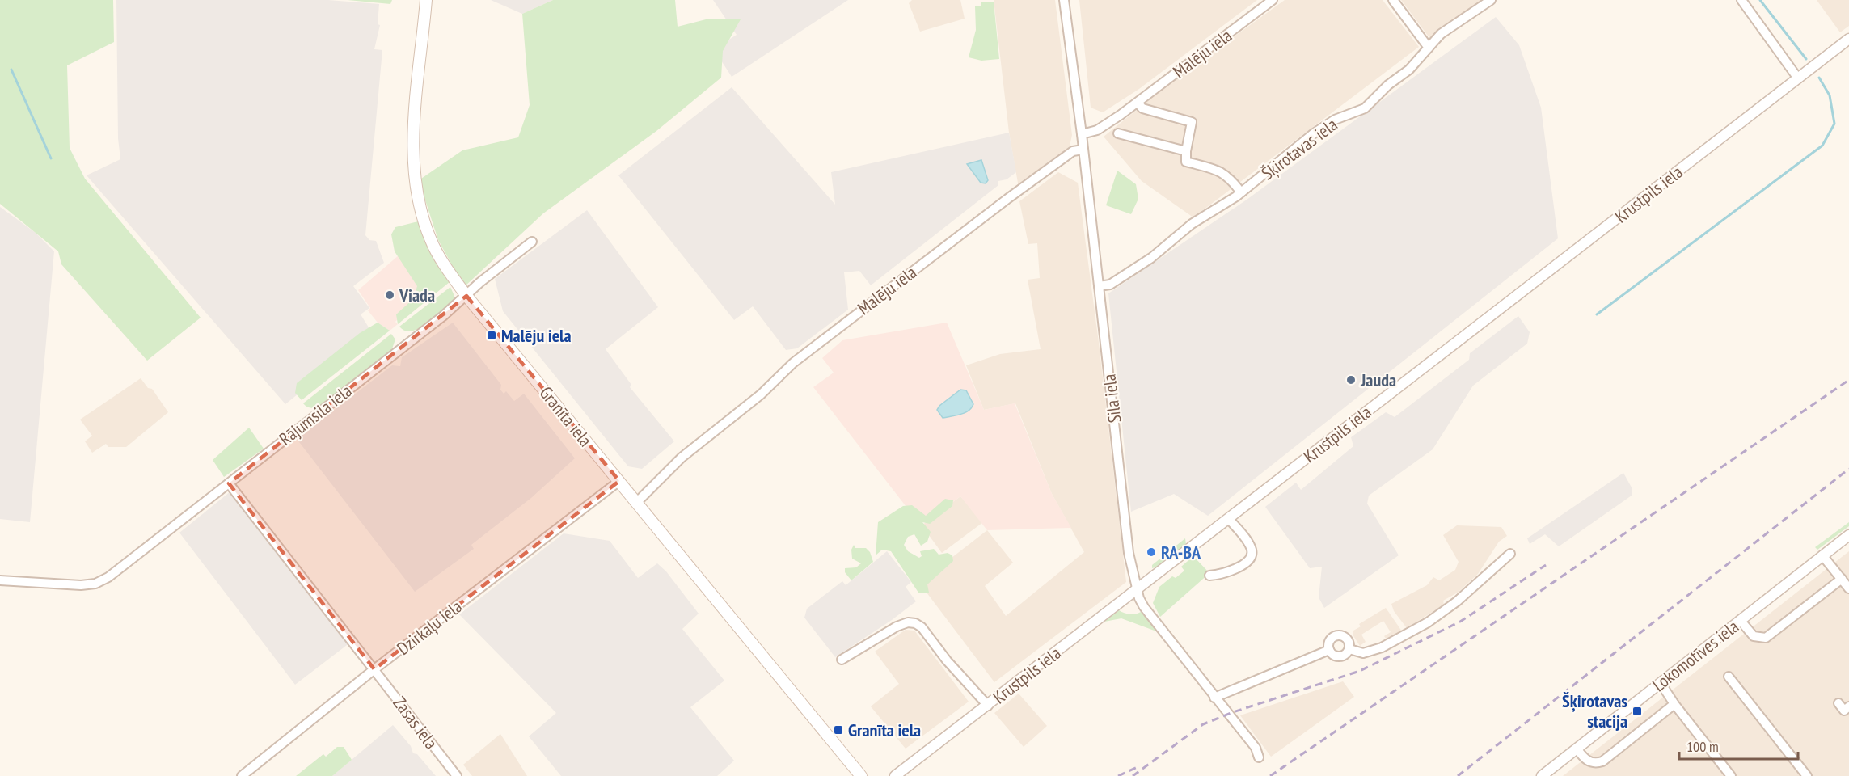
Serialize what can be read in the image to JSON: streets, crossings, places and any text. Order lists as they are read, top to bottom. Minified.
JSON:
{"streets":{"main road":["Granīta iela"],"street":["Malēju iela","Šķirotavas iela","Krustpils iela","Sila iela","Rājumsila iela","Dzirkaļu iela","Lokomotīves iela","Zasas iela"]},"crossings":[["Malēju iela","Sila iela"],["Malēju iela","Granīta iela"],["Šķirotavas iela","Sila iela"],["Krustpils iela","Sila iela"],["Rājumsila iela","Granīta iela"],["Rājumsila iela","Zasas iela"],["Granīta iela","Dzirkaļu iela"],["Dzirkaļu iela","Zasas iela"]],"places":{"other":["Viada","Jauda","RA-BA"],"transit":["Malēju iela","Šķirotavas stacija","Granīta iela"]},"scale_bar":"100 m"}
